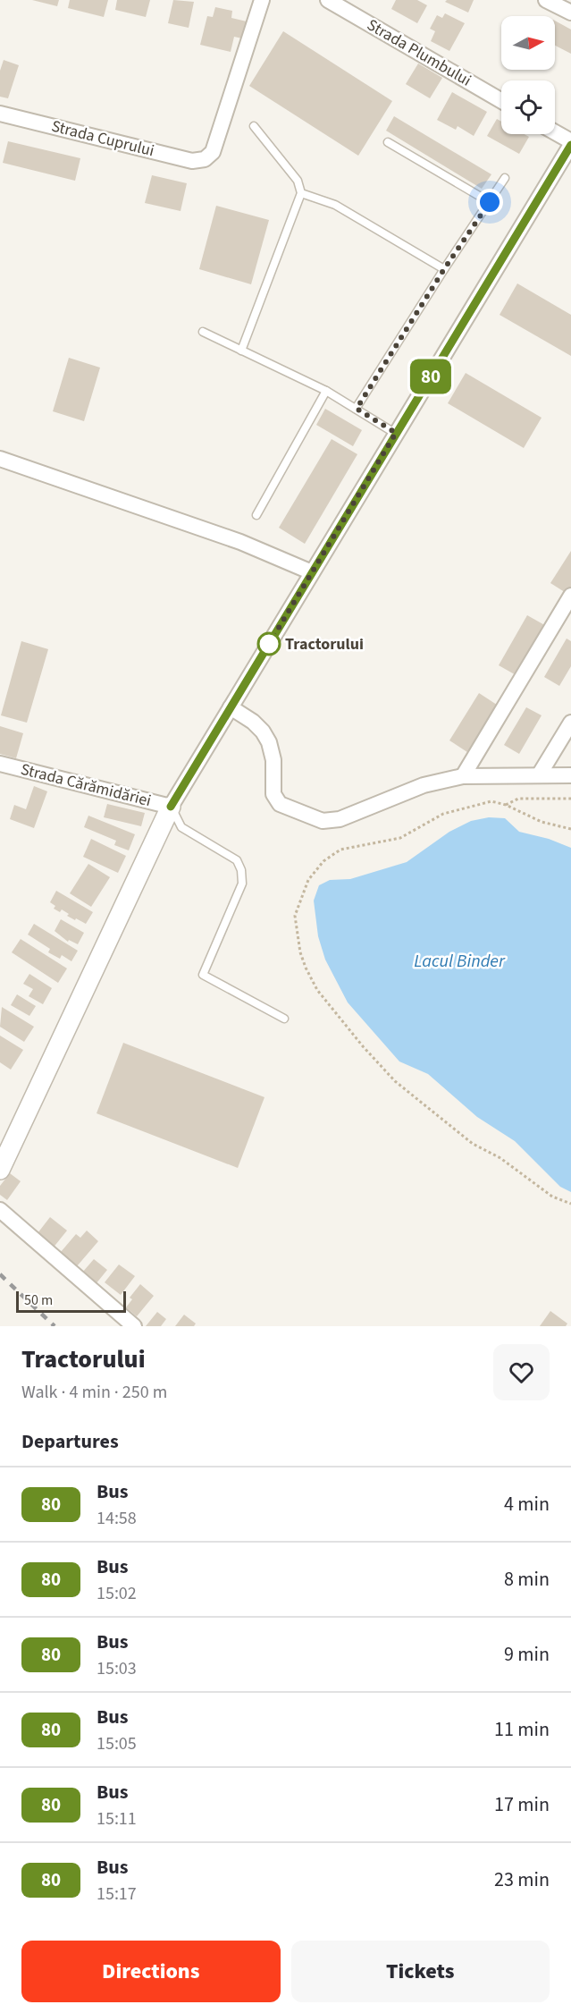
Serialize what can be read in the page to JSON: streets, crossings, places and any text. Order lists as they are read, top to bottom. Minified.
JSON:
{"streets":{"street":["Strada Plumbului","Strada Cuprului","Strada Cărămidăriei"]},"water":["Lacul Binder"],"places":["Tractorului"],"lines":["bus line 80"],"scale_bar":"50 m","north":"right","page":{"on_map":"80","scale":"50 m","heading":[["Tractorului","Walk · 4 min · 250 m"],"Departures"],"list":[{"mark":"80","name":"Bus","note":"14:58","value":"4 min"},{"mark":"80","name":"Bus","note":"15:02","value":"8 min"},{"mark":"80","name":"Bus","note":"15:03","value":"9 min"},{"mark":"80","name":"Bus","note":"15:05","value":"11 min"},{"mark":"80","name":"Bus","note":"15:11","value":"17 min"},{"mark":"80","name":"Bus","note":"15:17","value":"23 min"}],"buttons":["Directions","Tickets"]}}
